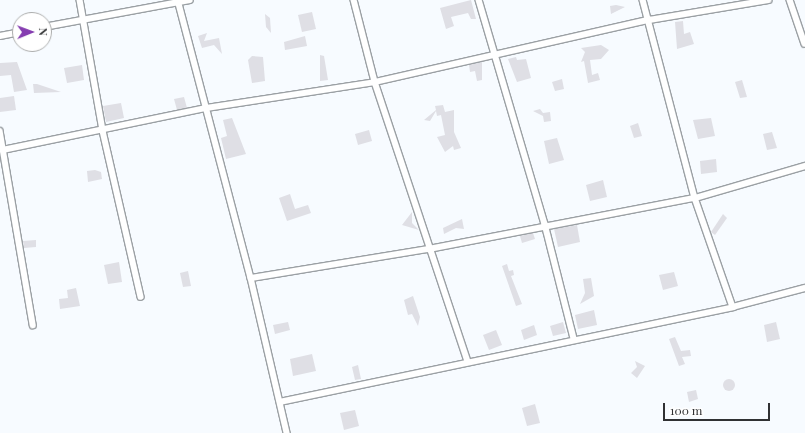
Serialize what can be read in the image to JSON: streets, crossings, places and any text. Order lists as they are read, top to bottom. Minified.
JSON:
{"scale_bar":"100 m","north":"right"}
